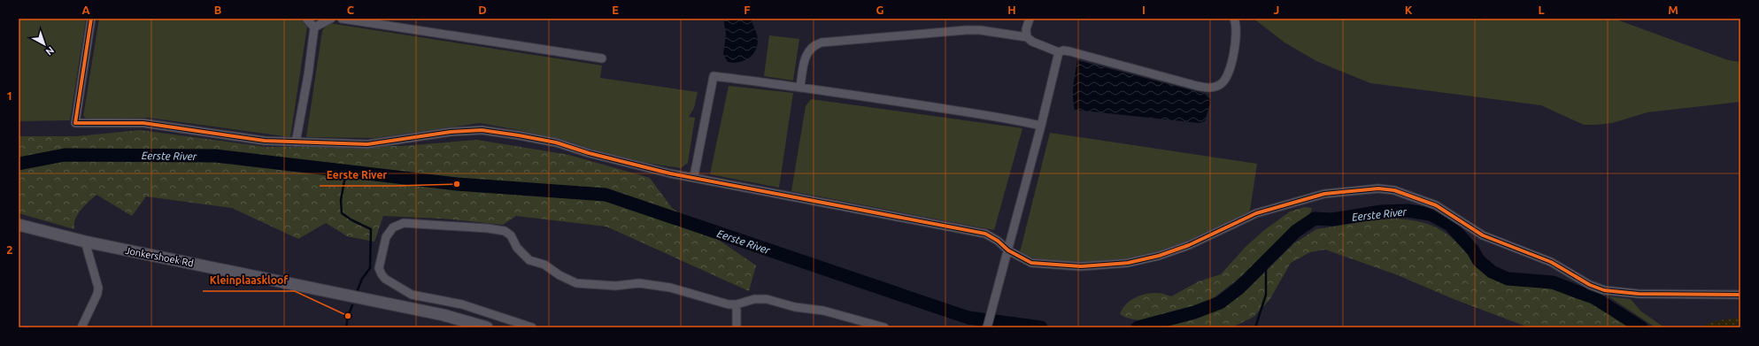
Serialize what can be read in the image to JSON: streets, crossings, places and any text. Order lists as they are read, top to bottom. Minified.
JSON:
{"streets":{"street":["Jonkershoek Rd"]},"water":["Eerste River"],"places":["Eerste River","Kleinplaaskloof"],"north":"bottom right","grid":{"columns":["A","B","C","D","E","F","G","H","I","J","K","L","M"],"rows":["1","2"]}}
